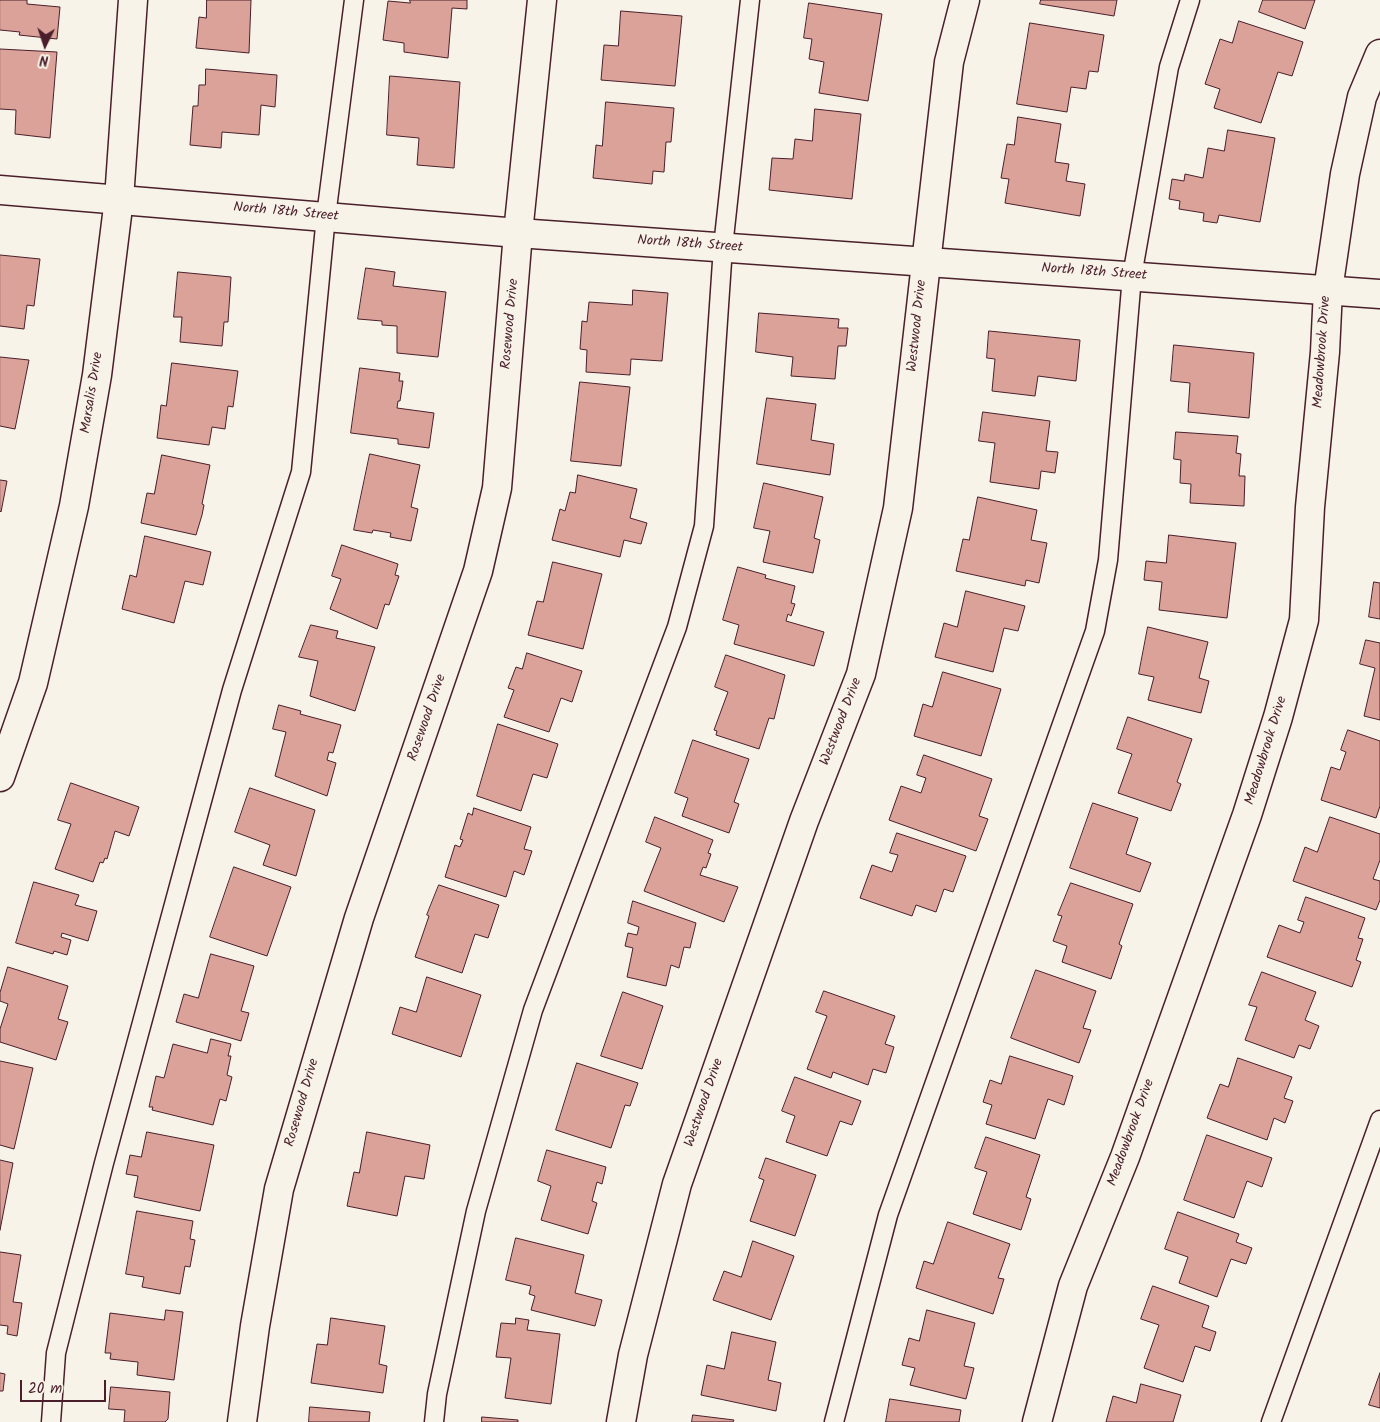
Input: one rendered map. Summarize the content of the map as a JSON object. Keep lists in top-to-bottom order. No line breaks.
{"streets":{"street":["North 18th Street","Rosewood Drive","Westwood Drive","Meadowbrook Drive","Marsalis Drive"]},"crossings":[["North 18th Street","Rosewood Drive"],["North 18th Street","Westwood Drive"],["North 18th Street","Meadowbrook Drive"],["North 18th Street","Marsalis Drive"]],"scale_bar":"20 m","north":"bottom"}
